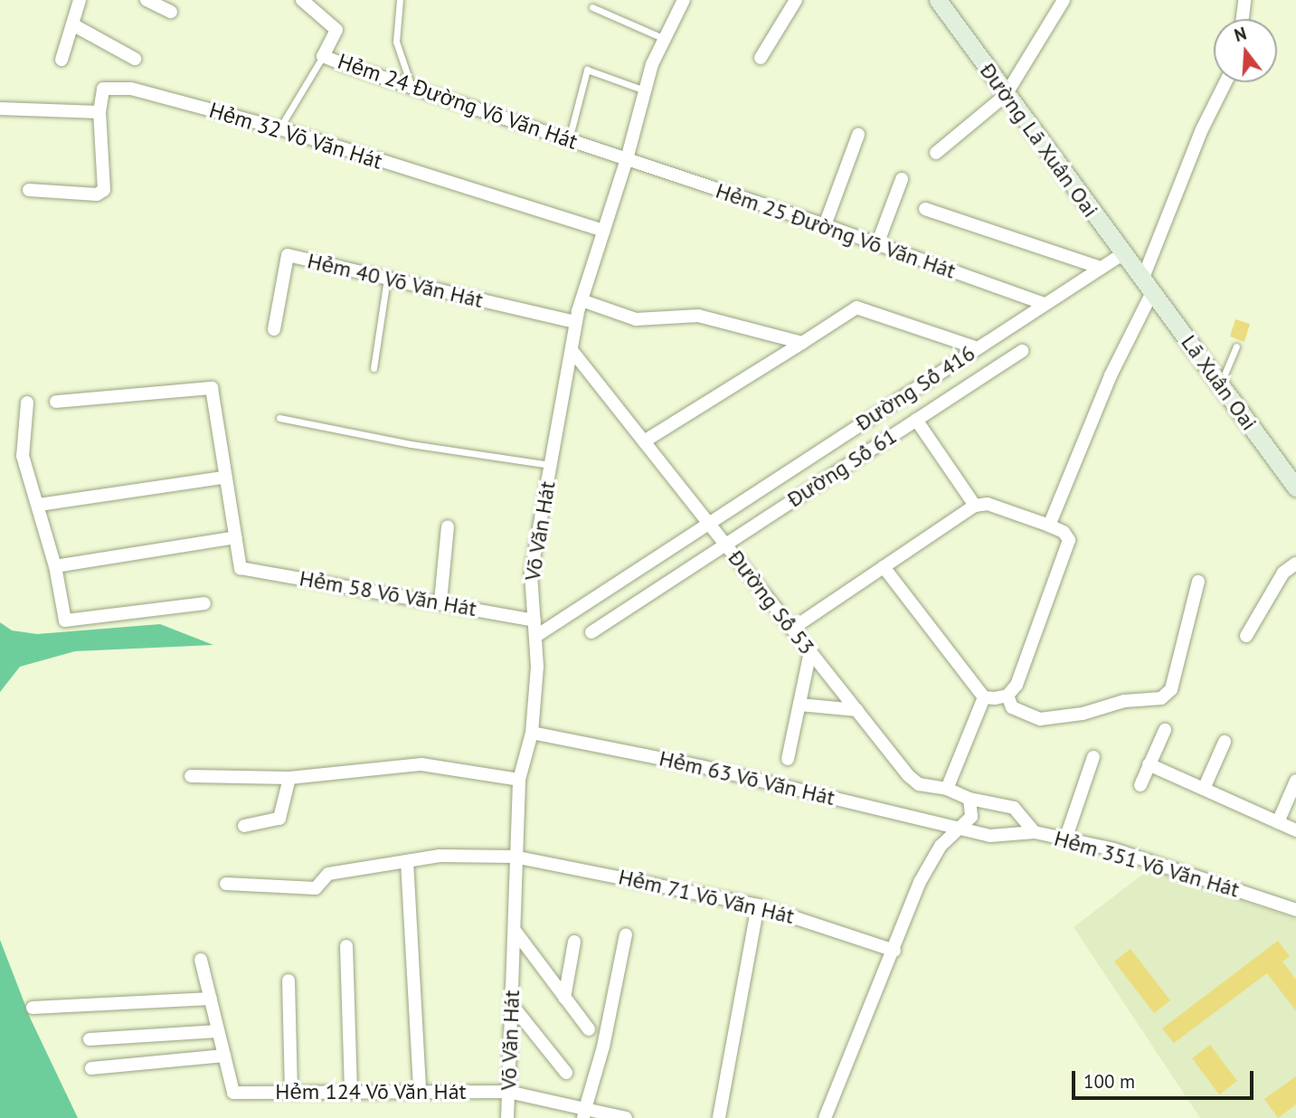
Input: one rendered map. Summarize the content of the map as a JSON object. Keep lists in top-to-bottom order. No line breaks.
{"streets":{"main road":["Đường Lã Xuân Oai","Lã Xuân Oai"],"street":["Hẻm 24 Đường Võ Văn Hát","Hẻm 32 Võ Văn Hát","Hẻm 25 Đường Võ Văn Hát","Hẻm 40 Võ Văn Hát","Đường Số 416","Đường Số 61","Võ Văn Hát","Hẻm 58 Võ Văn Hát","Đường Số 53","Hẻm 63 Võ Văn Hát","Hẻm 351 Võ Văn Hát","Hẻm 71 Võ Văn Hát","Hẻm 124 Võ Văn Hát"]},"crossings":[["Hẻm 24 Đường Võ Văn Hát","Hẻm 25 Đường Võ Văn Hát"],["Hẻm 24 Đường Võ Văn Hát","Võ Văn Hát"],["Hẻm 32 Võ Văn Hát","Võ Văn Hát"],["Đường Lã Xuân Oai","Lã Xuân Oai"],["Đường Lã Xuân Oai","Đường Số 416"],["Hẻm 25 Đường Võ Văn Hát","Đường Số 416"],["Hẻm 25 Đường Võ Văn Hát","Võ Văn Hát"],["Hẻm 40 Võ Văn Hát","Võ Văn Hát"],["Đường Số 416","Võ Văn Hát"],["Đường Số 416","Đường Số 53"],["Đường Số 61","Đường Số 53"],["Võ Văn Hát","Hẻm 58 Võ Văn Hát"],["Võ Văn Hát","Đường Số 53"],["Võ Văn Hát","Hẻm 63 Võ Văn Hát"],["Võ Văn Hát","Hẻm 71 Võ Văn Hát"],["Võ Văn Hát","Hẻm 124 Võ Văn Hát"],["Đường Số 53","Hẻm 351 Võ Văn Hát"],["Hẻm 63 Võ Văn Hát","Hẻm 351 Võ Văn Hát"]],"scale_bar":"100 m","north":"top"}
